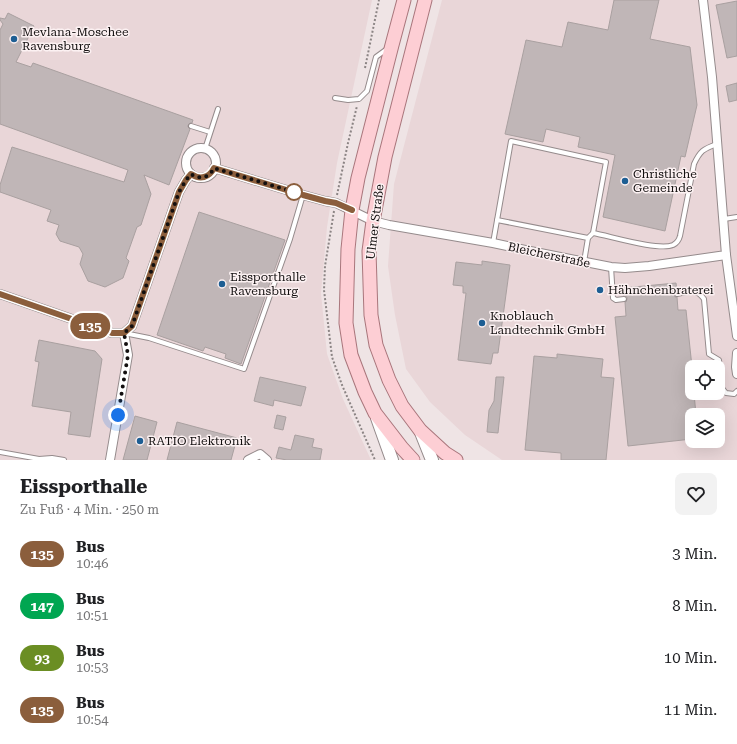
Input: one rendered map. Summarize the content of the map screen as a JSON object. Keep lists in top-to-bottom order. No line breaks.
{"streets":{"main road":["Ulmer Straße"],"street":["Bleicherstraße"]},"crossings":[["Ulmer Straße","Bleicherstraße"]],"places":["Mevlana-Moschee Ravensburg","Christliche Gemeinde","Eissporthalle Ravensburg","Hähnchenbraterei","Knoblauch Landtechnik GmbH","RATIO Elektronik"],"lines":["bus line 135"],"page":{"on_map":"135","heading":["Eissporthalle","Zu Fuß · 4 Min. · 250 m"],"list":[{"mark":"135","name":"Bus","note":"10:46","value":"3 Min."},{"mark":"147","name":"Bus","note":"10:51","value":"8 Min."},{"mark":"93","name":"Bus","note":"10:53","value":"10 Min."},{"mark":"135","name":"Bus","note":"10:54","value":"11 Min."}]}}
